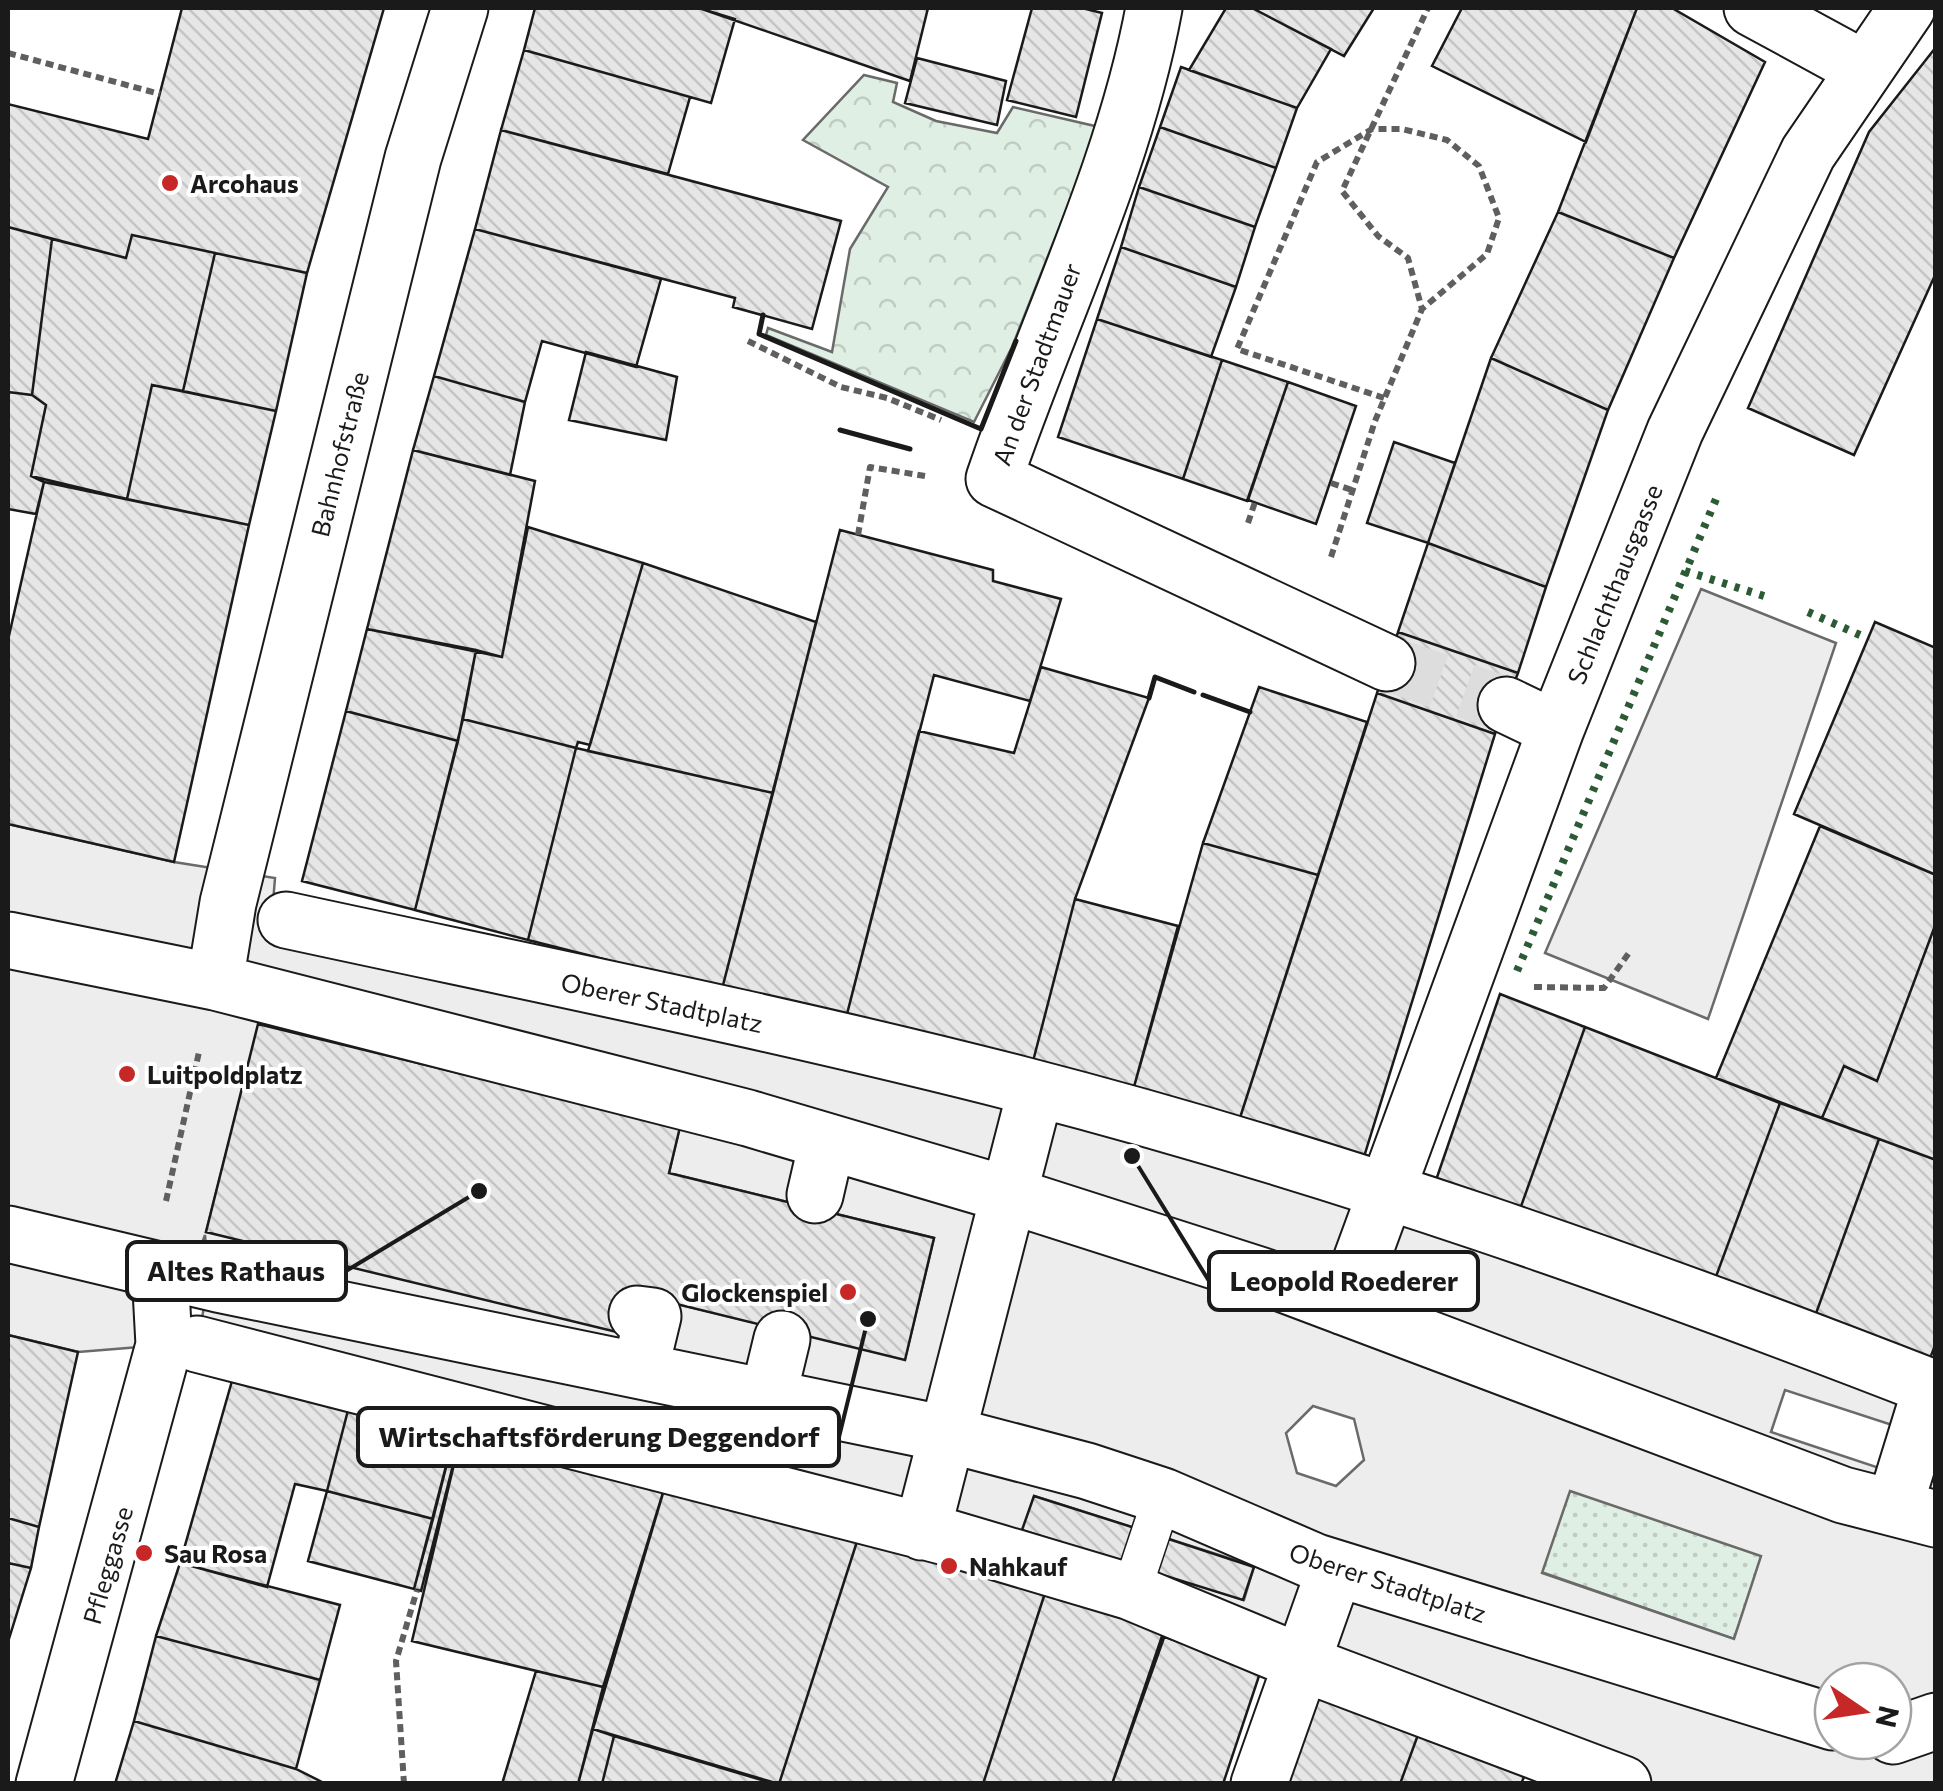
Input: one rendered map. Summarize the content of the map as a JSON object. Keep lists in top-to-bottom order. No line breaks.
{"streets":{"street":["An der Stadtmauer","Bahnhofstraße","Schlachthausgasse","Oberer Stadtplatz","Pfleggasse"]},"crossings":[["Schlachthausgasse","Oberer Stadtplatz"]],"places":["Arcohaus","Luitpoldplatz","Leopold Roederer","Altes Rathaus","Glockenspiel","Wirtschaftsförderung Deggendorf","Sau Rosa","Nahkauf"],"north":"right"}
